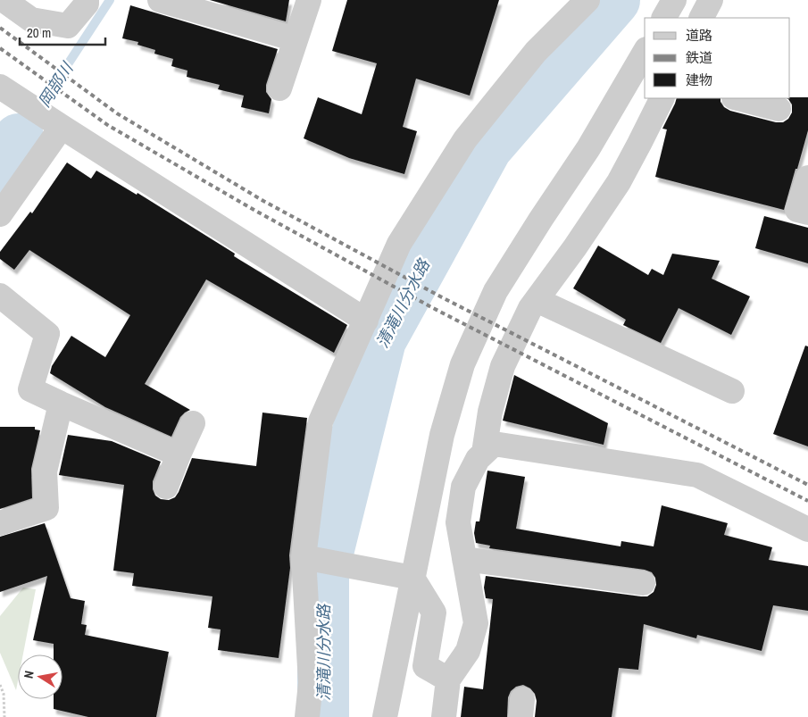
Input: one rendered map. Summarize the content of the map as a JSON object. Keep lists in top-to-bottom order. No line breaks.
{"water":["岡部川","清滝川分水路"],"legend":["道路","鉄道","建物"],"scale_bar":"20 m","north":"left"}
